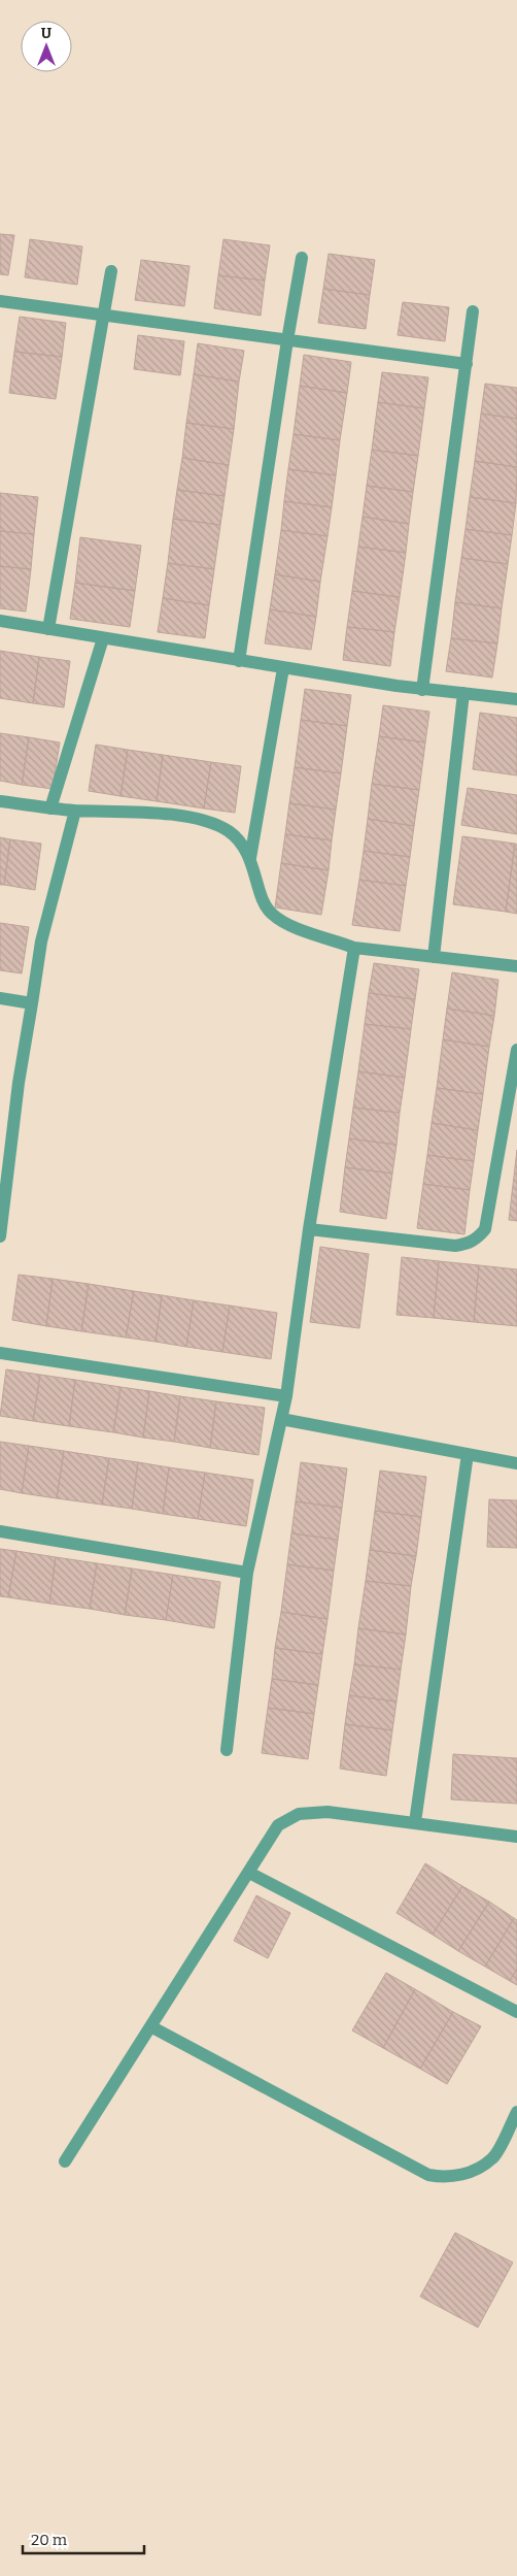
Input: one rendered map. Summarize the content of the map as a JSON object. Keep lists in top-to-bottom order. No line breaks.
{"scale_bar":"20 m","north":"top"}
